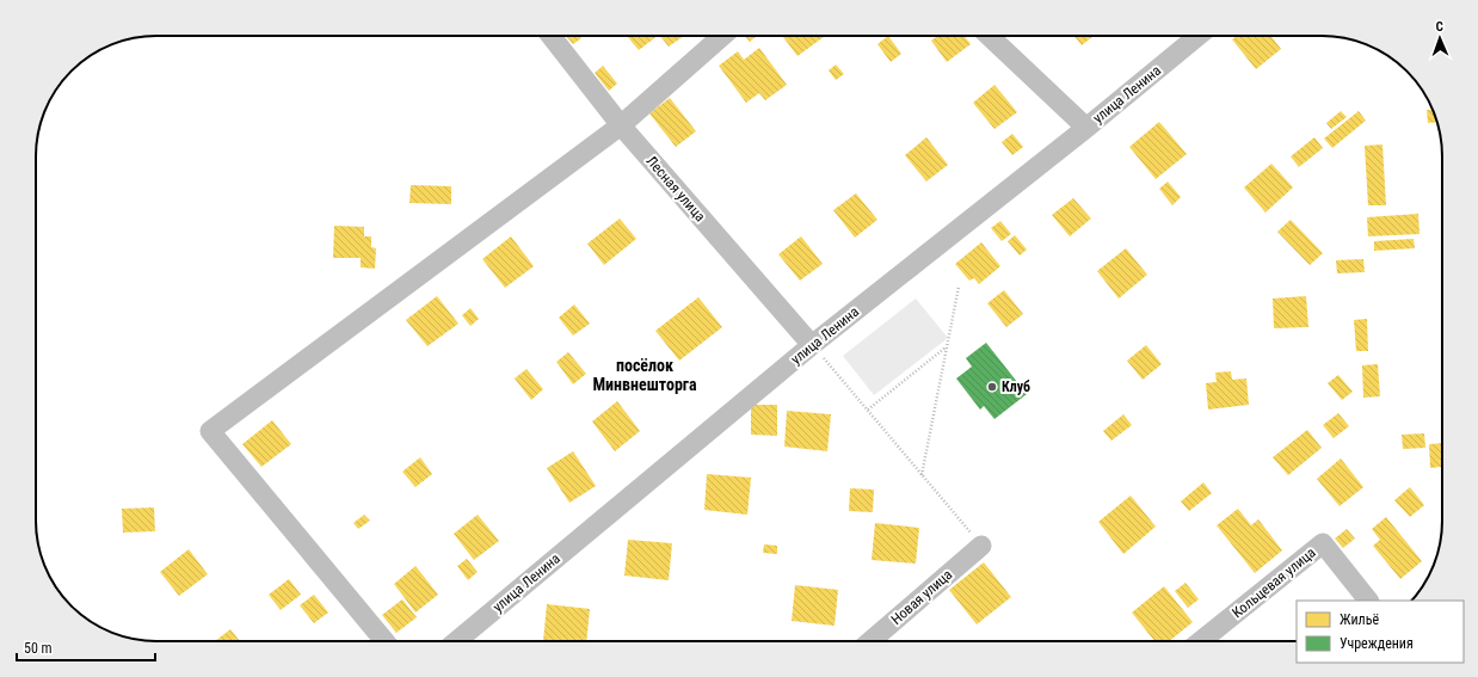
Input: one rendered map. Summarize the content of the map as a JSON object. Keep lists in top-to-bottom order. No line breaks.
{"streets":{"street":["улица Ленина","Лесная улица","Кольцевая улица","Новая улица"]},"crossings":[["улица Ленина","Лесная улица"]],"districts":["посёлок Минвнешторга"],"places":["Клуб"],"legend":["Жильё","Учреждения"],"scale_bar":"50 m","north":"top"}
